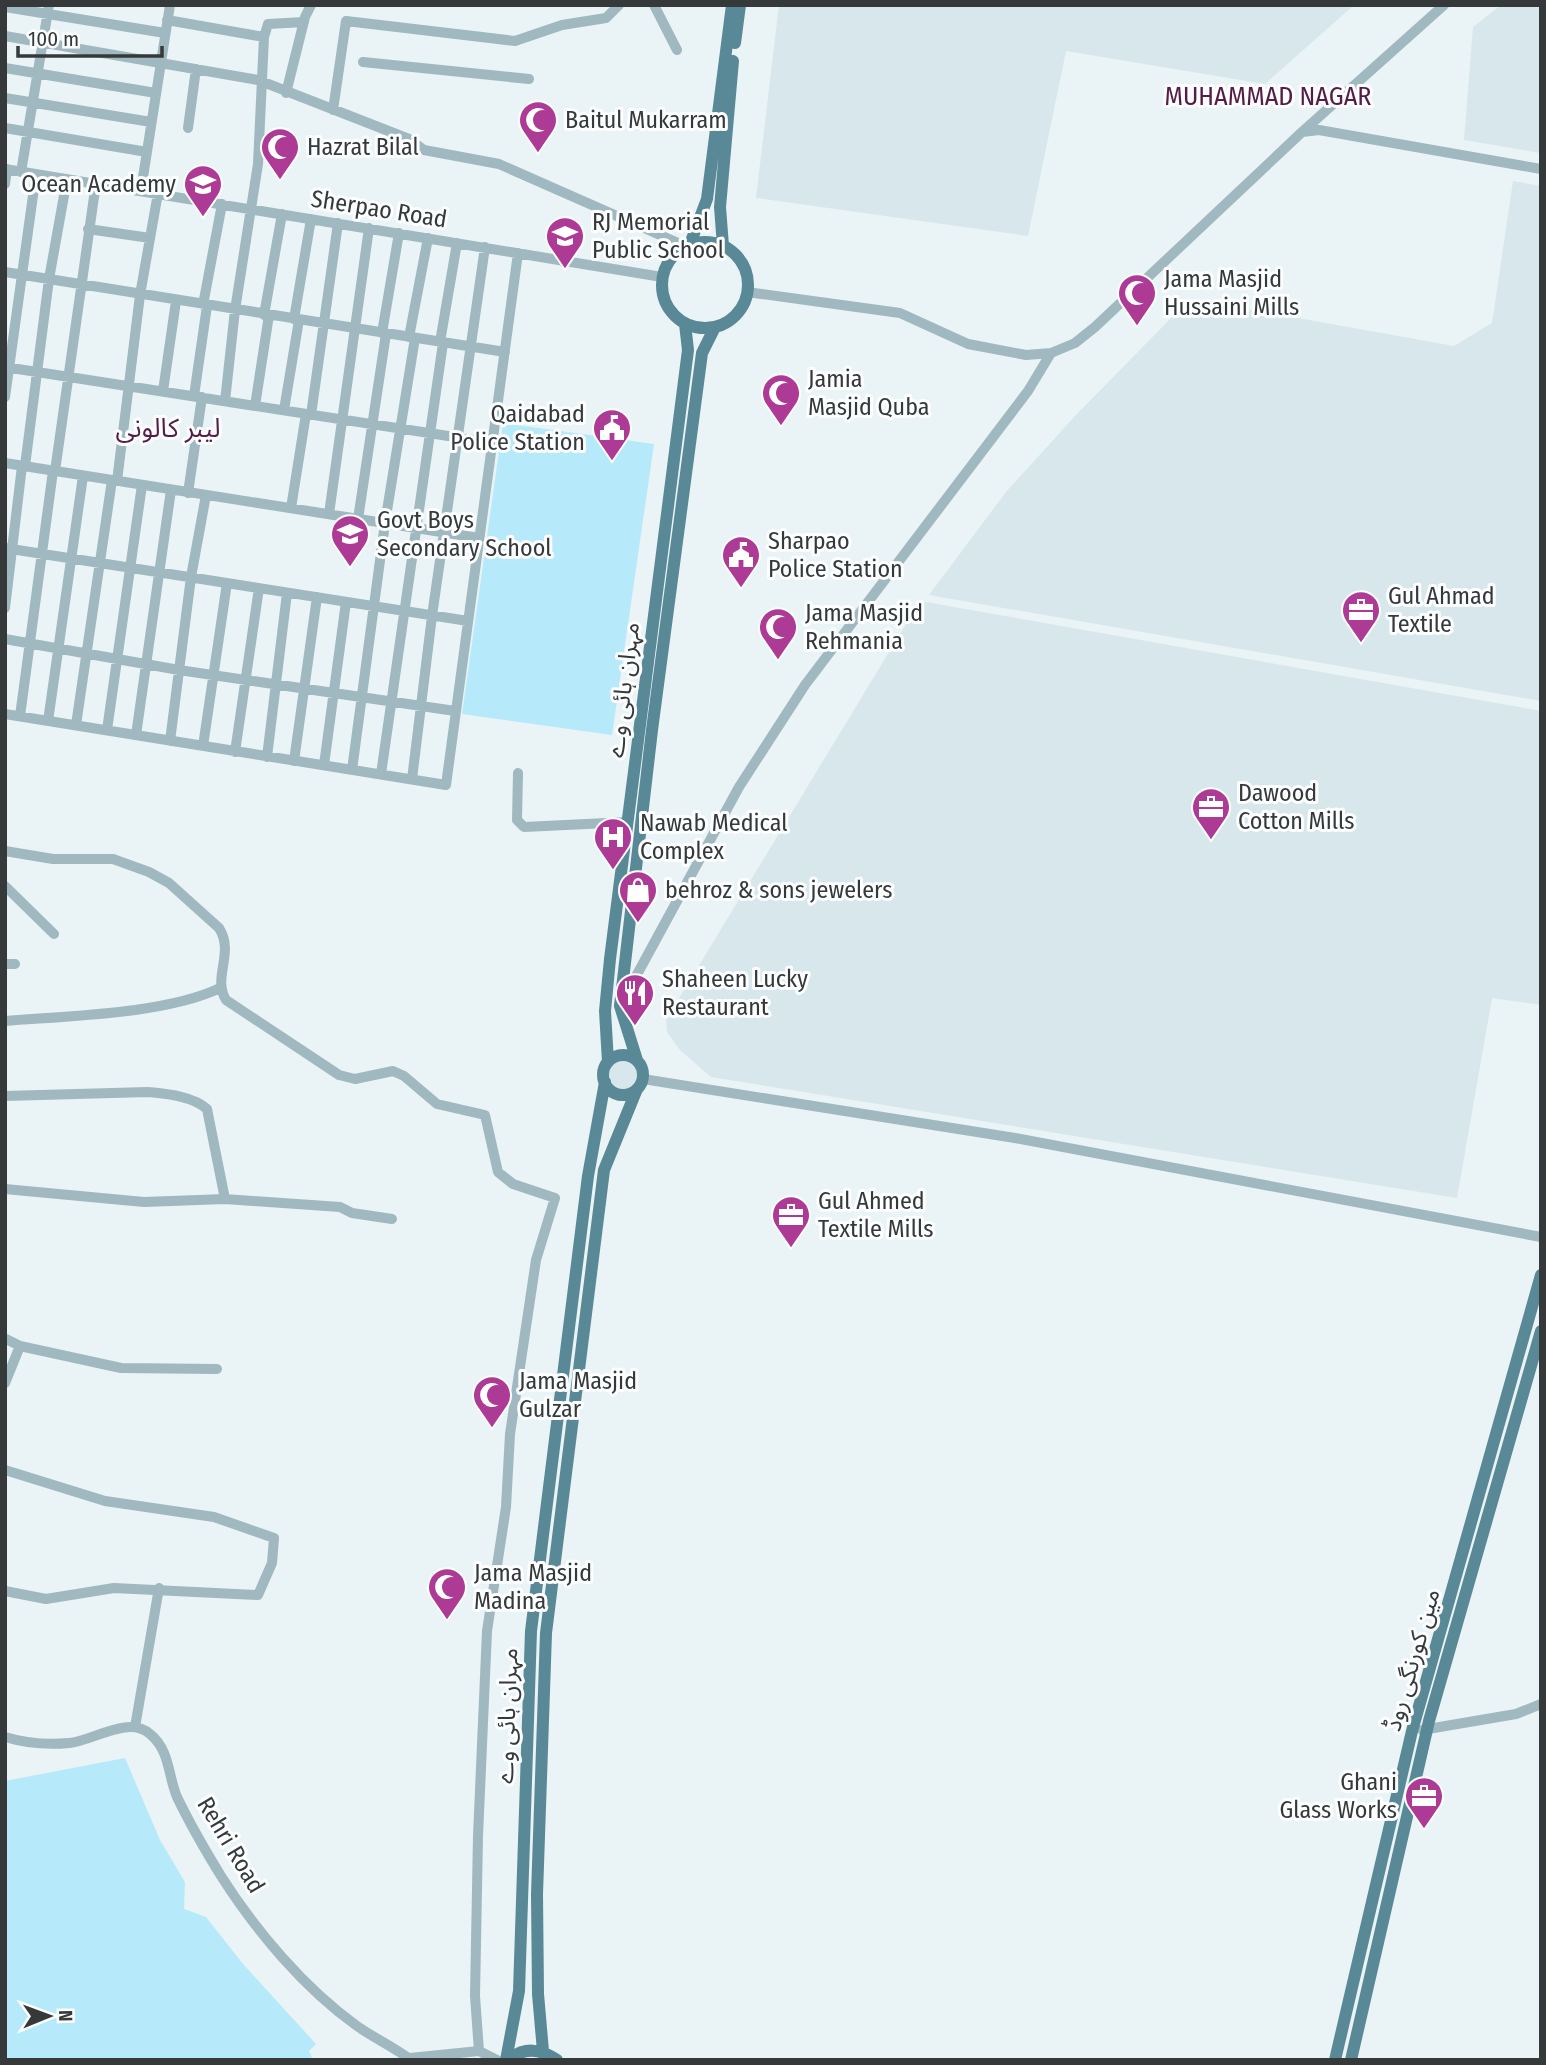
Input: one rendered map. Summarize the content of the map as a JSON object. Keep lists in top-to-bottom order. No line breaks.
{"streets":{"main road":["مہران ہائی وے","مین کورنگی روڈ"],"street":["Sherpao Road","Rehri Road"]},"crossings":[["Sherpao Road","مہران ہائی وے"]],"districts":["MUHAMMAD NAGAR","لیبر کالونی"],"places":{"mosque":["Baitul Mukarram","Hazrat Bilal","Jama Masjid Hussaini Mills","Jamia Masjid Quba","Jama Masjid Rehmania","Jama Masjid Gulzar","Jama Masjid Madina"],"school or university":["Ocean Academy","RJ Memorial Public School","Govt Boys Secondary School"],"public building":["Qaidabad Police Station","Sharpao Police Station"],"office":["Gul Ahmad Textile","Dawood Cotton Mills","Gul Ahmed Textile Mills","Ghani Glass Works"],"hospital":["Nawab Medical Complex"],"shop":["behroz & sons jewelers"],"restaurant":["Shaheen Lucky Restaurant"]},"scale_bar":"100 m","north":"right"}
